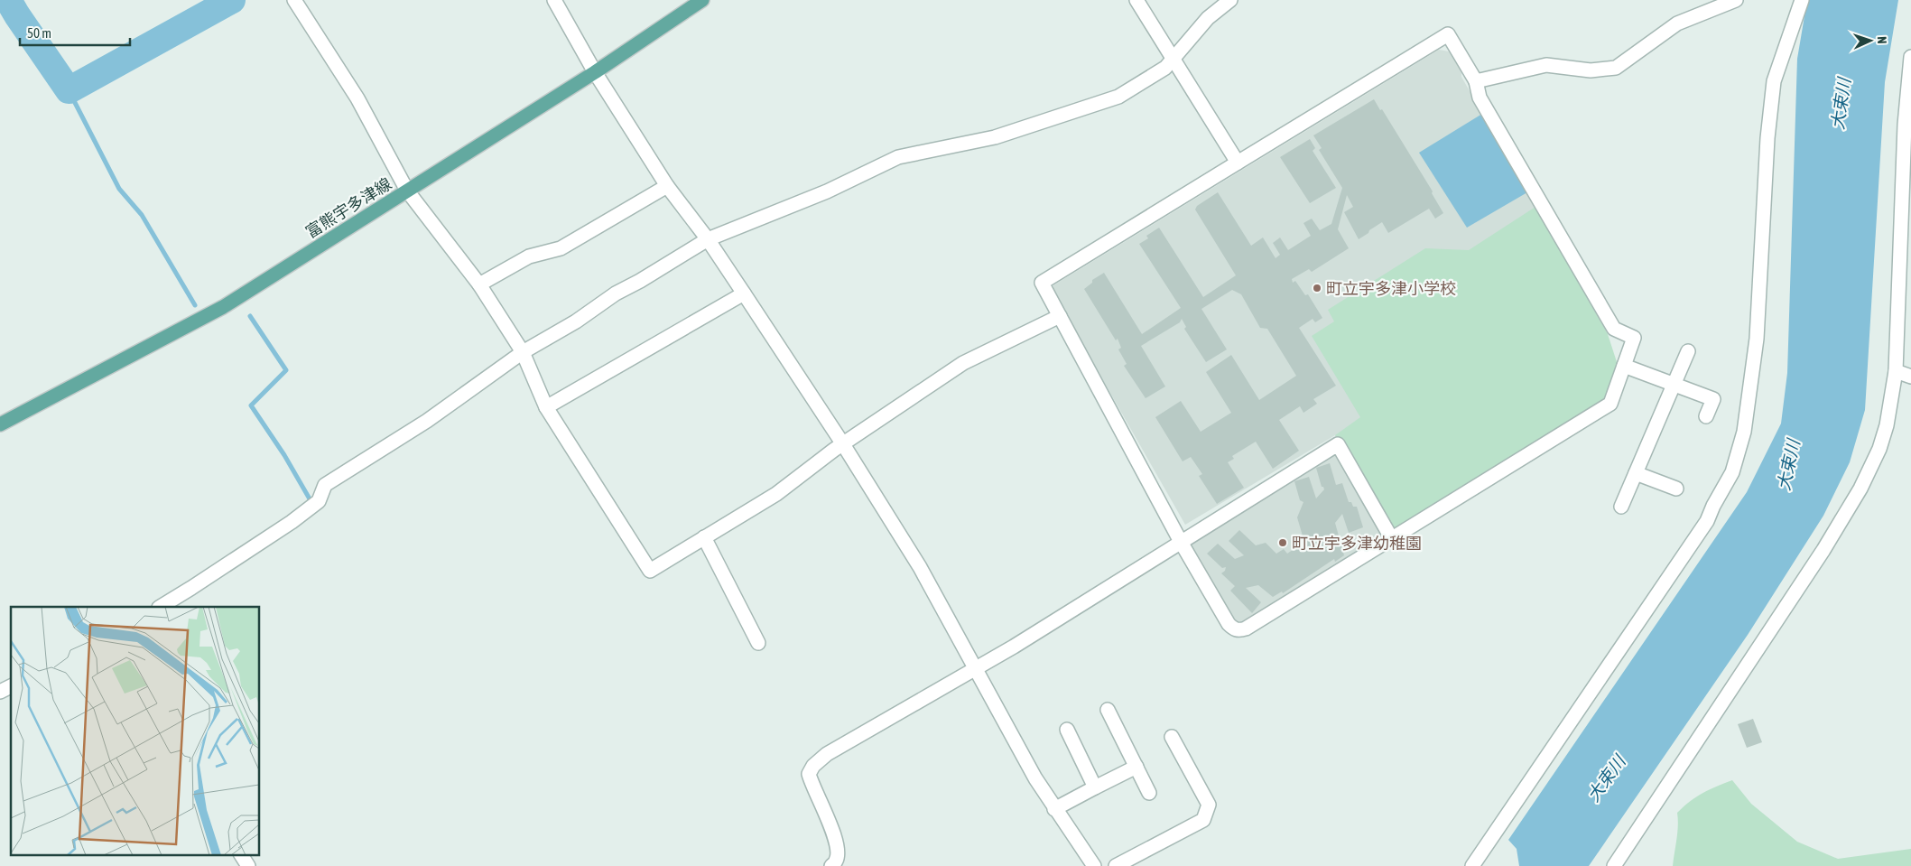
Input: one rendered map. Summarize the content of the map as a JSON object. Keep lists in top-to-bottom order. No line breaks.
{"streets":{"main road":["富熊宇多津線"]},"water":["大束川"],"places":["町立宇多津小学校","町立宇多津幼稚園"],"scale_bar":"50 m","north":"right"}
